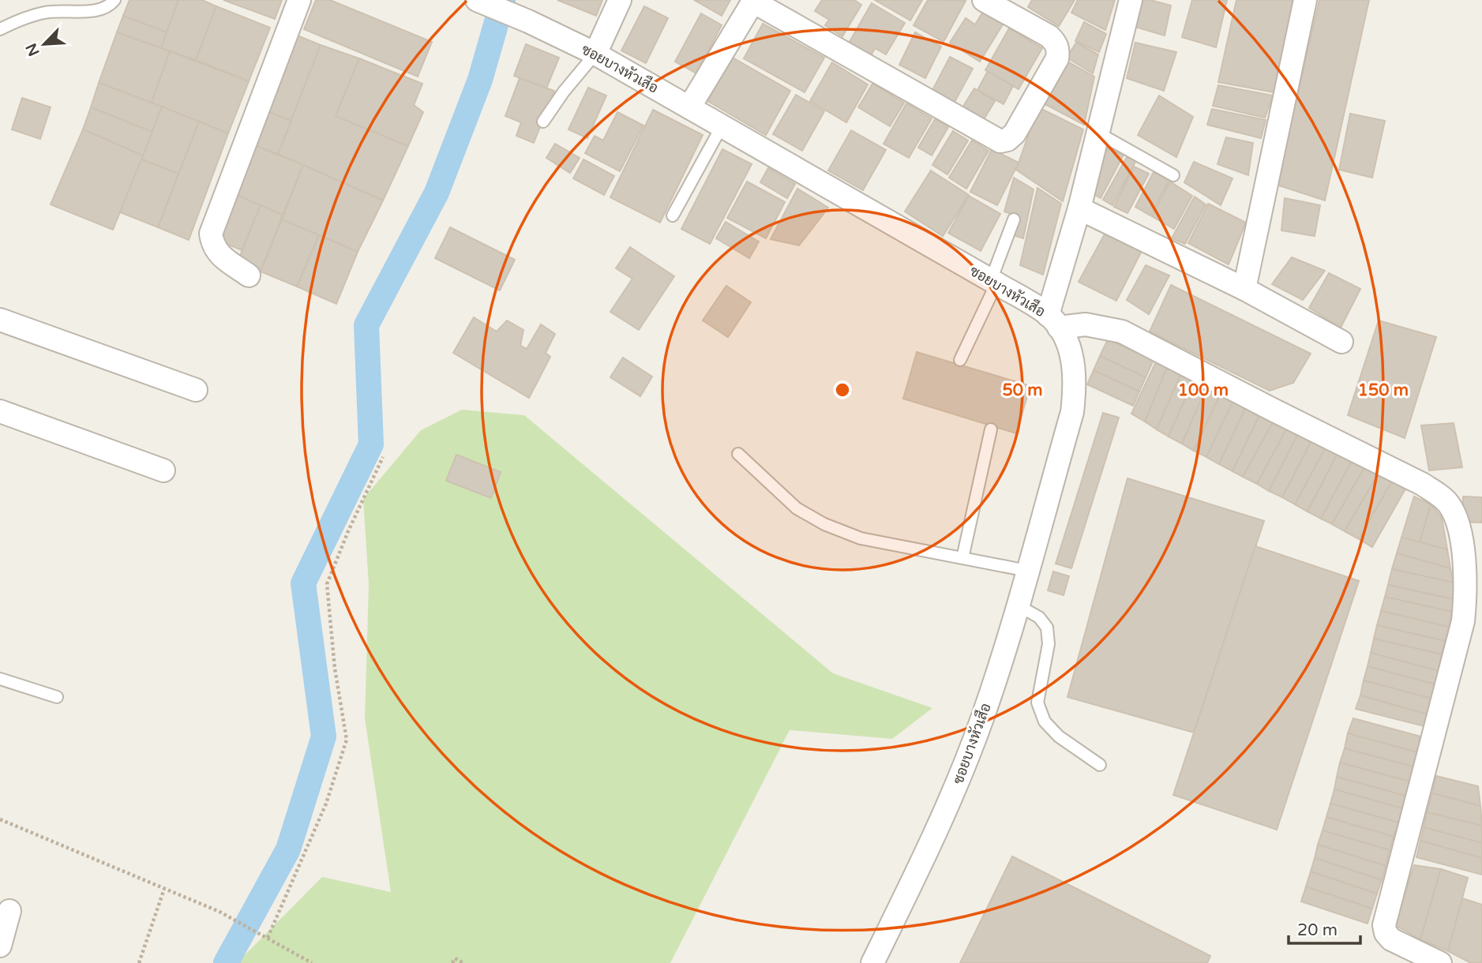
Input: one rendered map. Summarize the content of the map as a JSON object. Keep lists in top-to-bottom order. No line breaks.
{"streets":{"street":["ซอยบางหัวเสือ"]},"scale_bar":"20 m","north":"bottom left","rings":["50 m","100 m","150 m"]}
